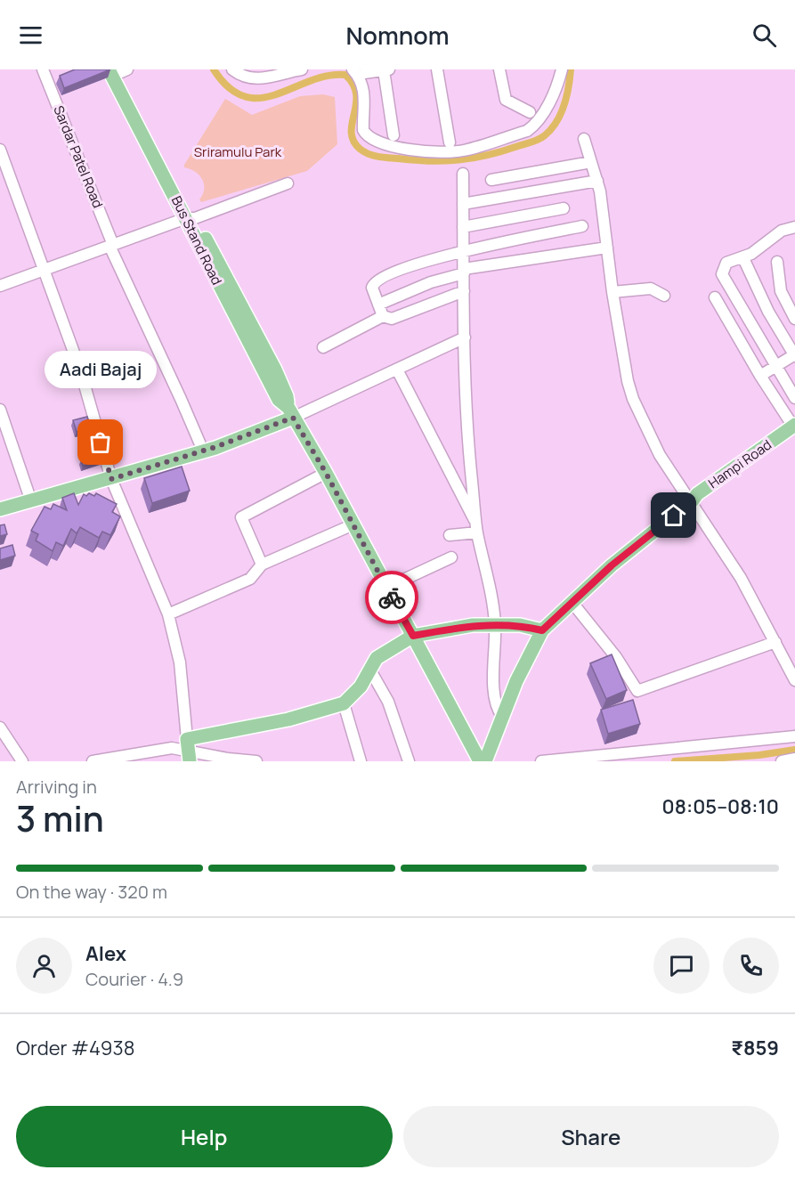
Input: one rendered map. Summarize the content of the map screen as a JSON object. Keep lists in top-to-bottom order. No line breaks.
{"streets":{"main road":["Bus Stand Road","Hampi Road"],"street":["Sardar Patel Road"]},"parks":["Sriramulu Park"],"places":["Aadi Bajaj"],"page":{"header":"Nomnom","bubble":"Aadi Bajaj","heading":["3 min","Arriving in","08:05–08:10"],"panel":["Alex","Courier · 4.9","Order #4938","₹859"],"bar":"On the way · 320 m","buttons":["Help","Share"]}}
